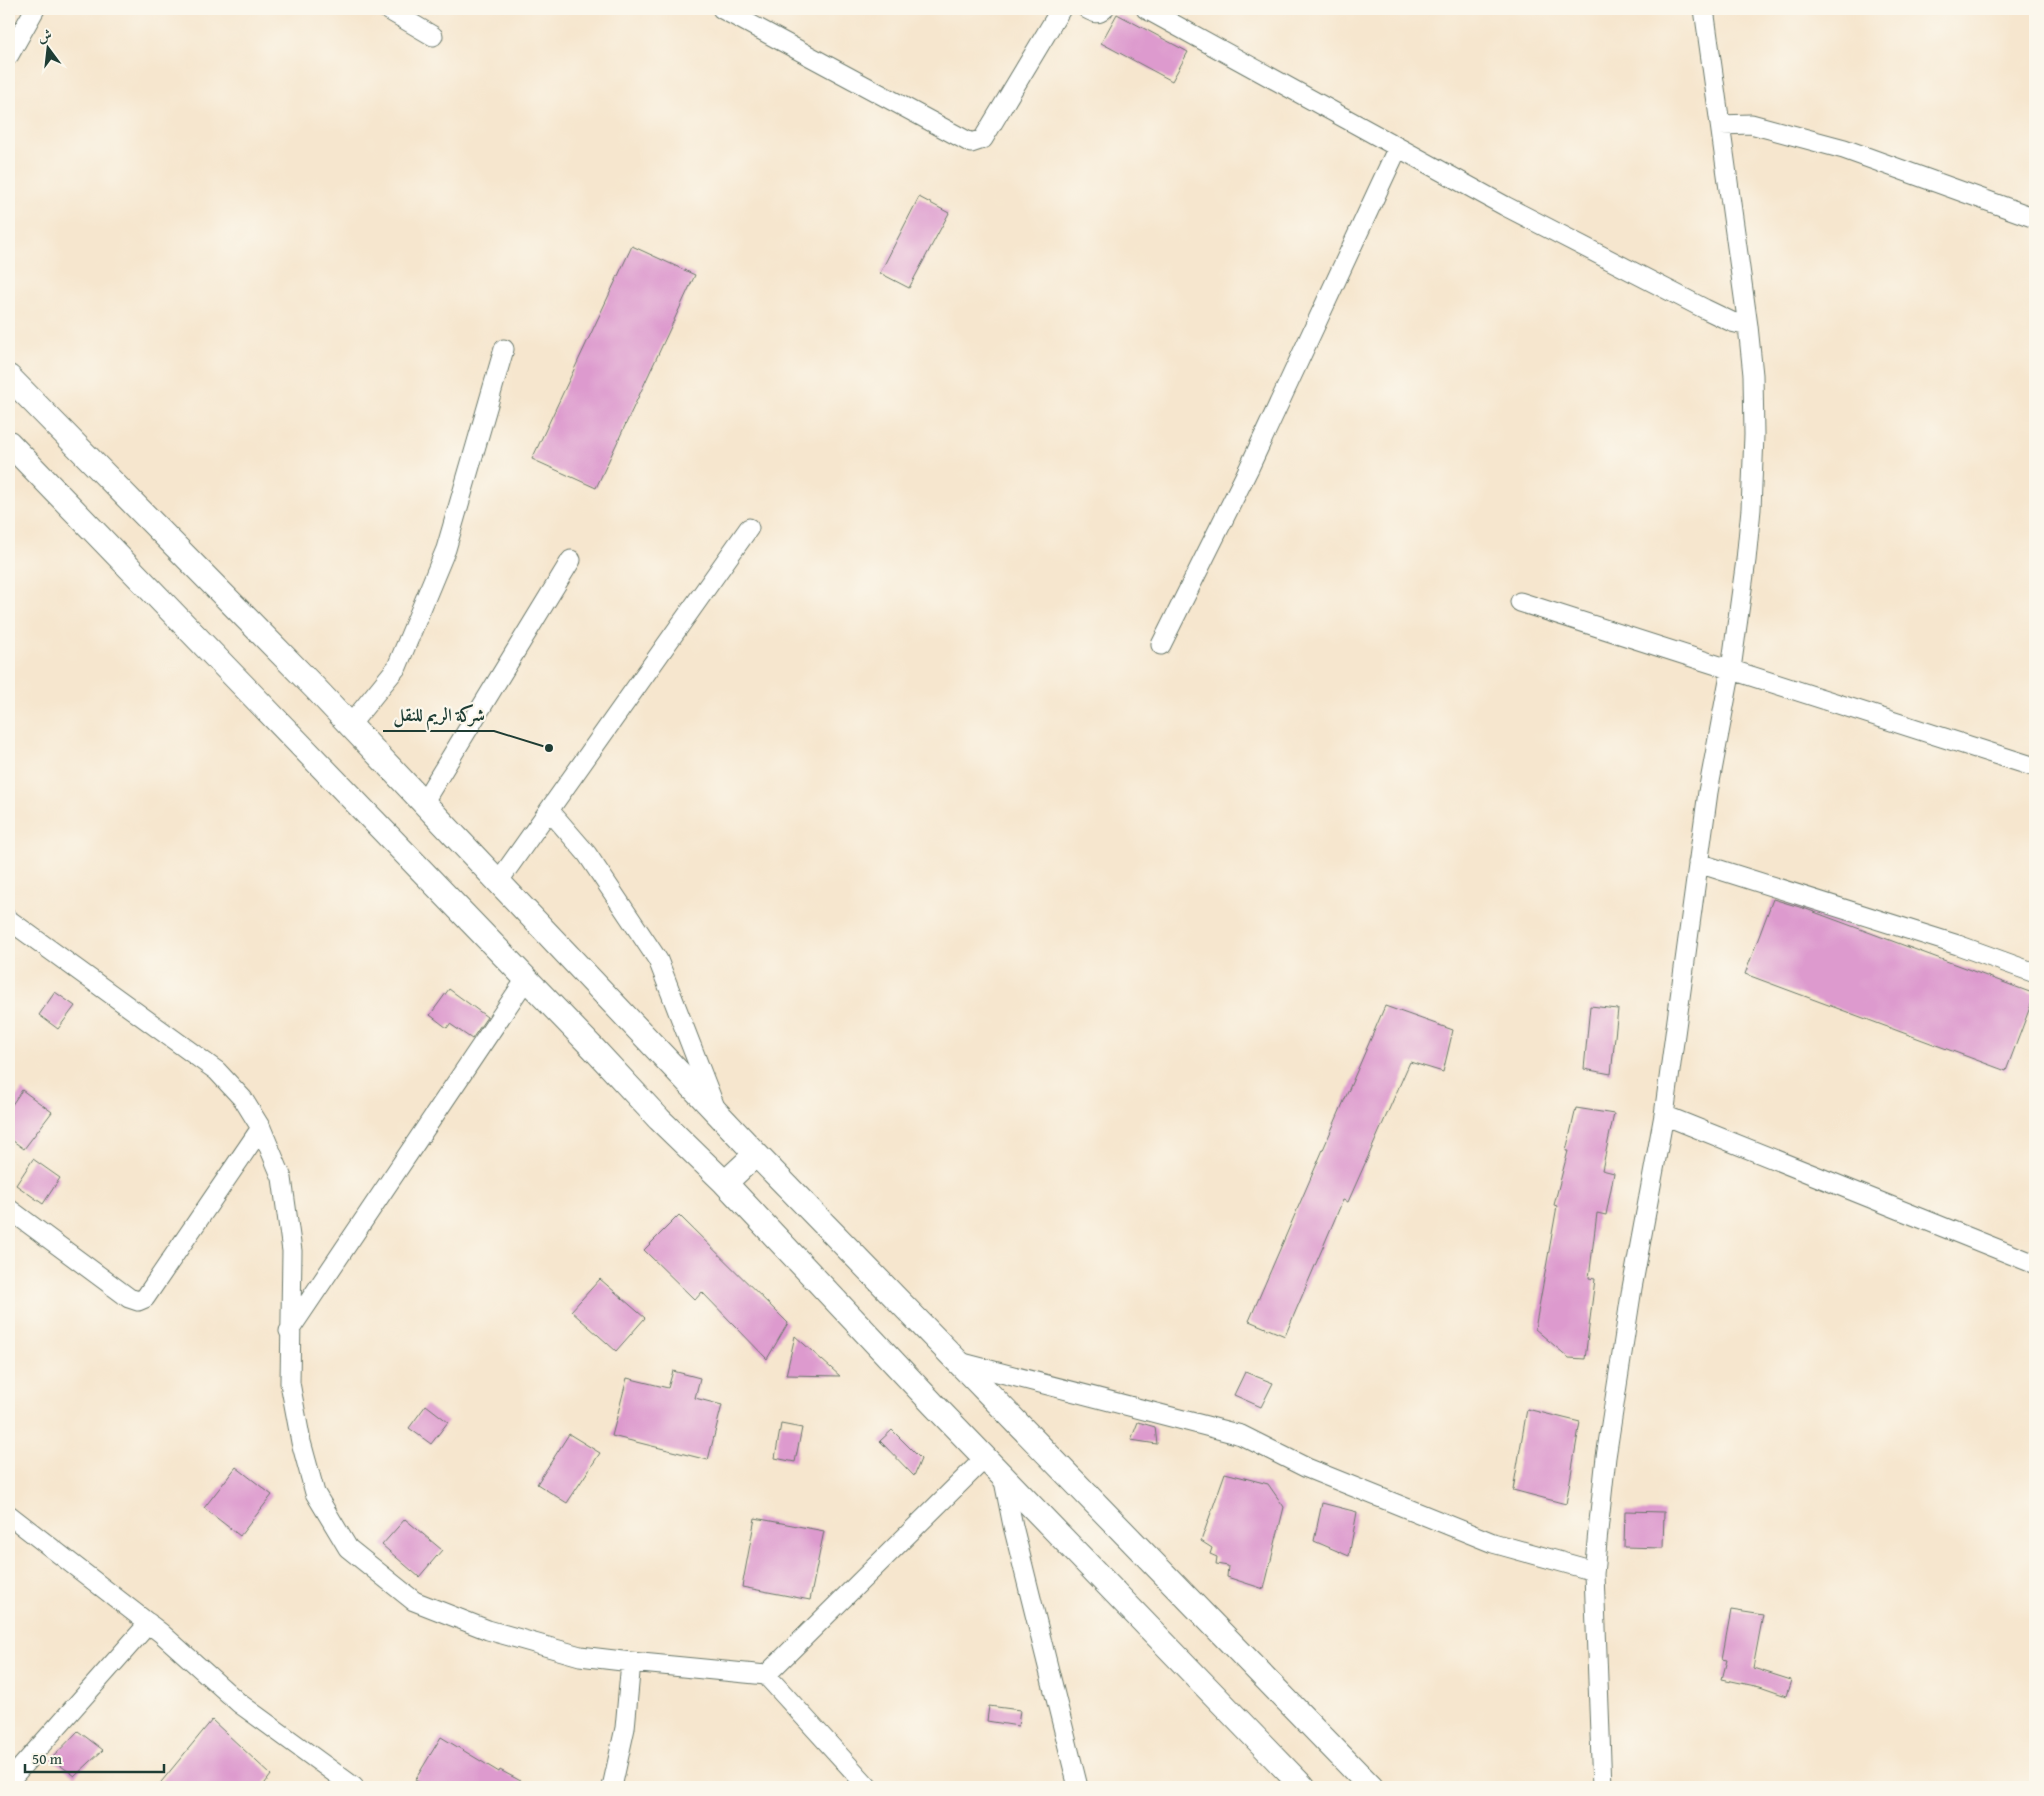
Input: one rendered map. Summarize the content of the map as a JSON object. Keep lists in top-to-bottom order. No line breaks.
{"places":["شركة الريم للنقل"],"scale_bar":"50 m","north":"top"}
